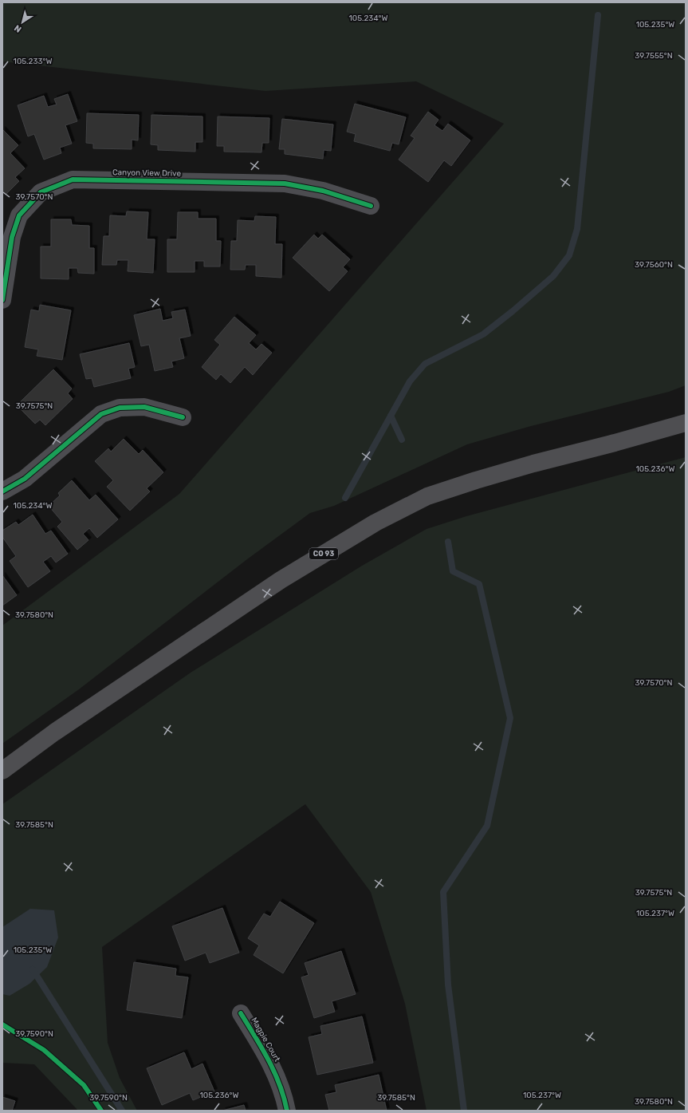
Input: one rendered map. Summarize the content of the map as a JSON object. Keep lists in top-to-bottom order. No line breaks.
{"streets":{"highway":["CO 93"],"street":["Canyon View Drive","Magpie Court"]},"north":"bottom left","coordinates":["105.234°W","105.235°W","39.7555°N","105.233°W","39.7570°N","39.7560°N","39.7575°N","105.236°W","39.7580°N","39.7585°N","105.237°W","39.7590°N"]}
